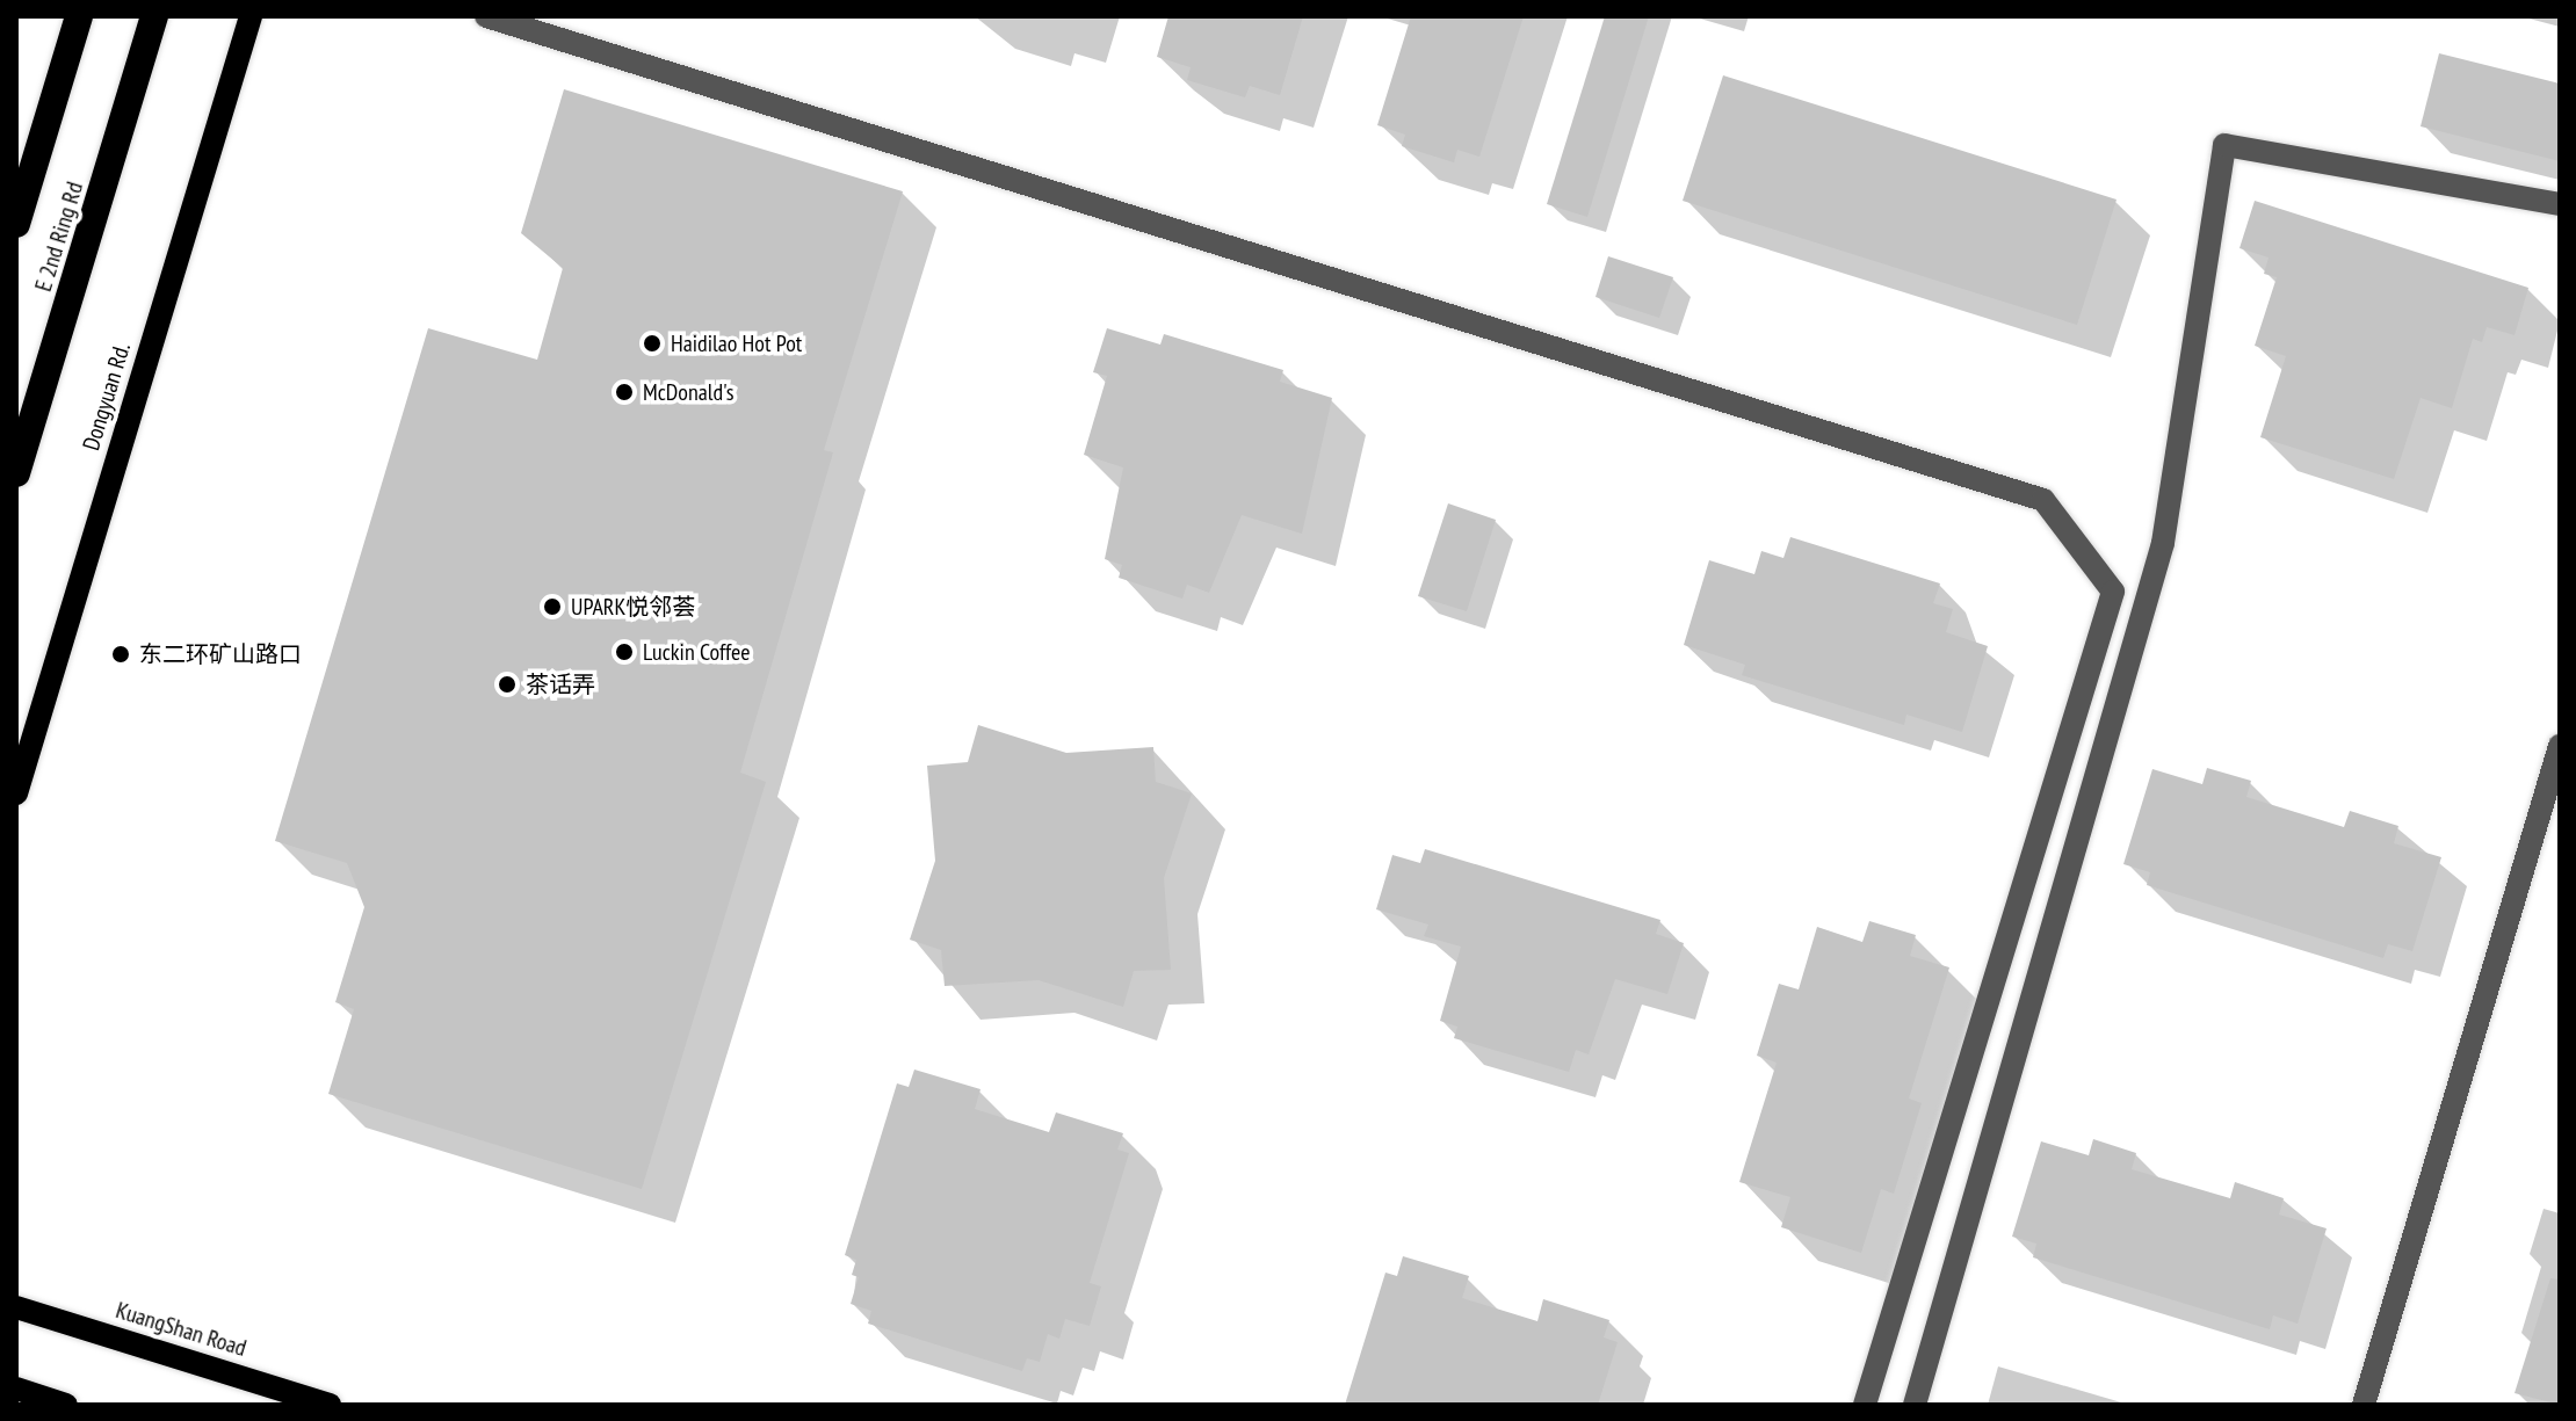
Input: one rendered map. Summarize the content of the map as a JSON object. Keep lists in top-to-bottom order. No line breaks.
{"streets":{"highway":["E 2nd Ring Rd"],"main road":["Dongyuan Rd.","KuangShan Road"]},"places":["Haidilao Hot Pot","McDonald's","UPARK悦邻荟","Luckin Coffee","东二环矿山路口","茶话弄"]}
